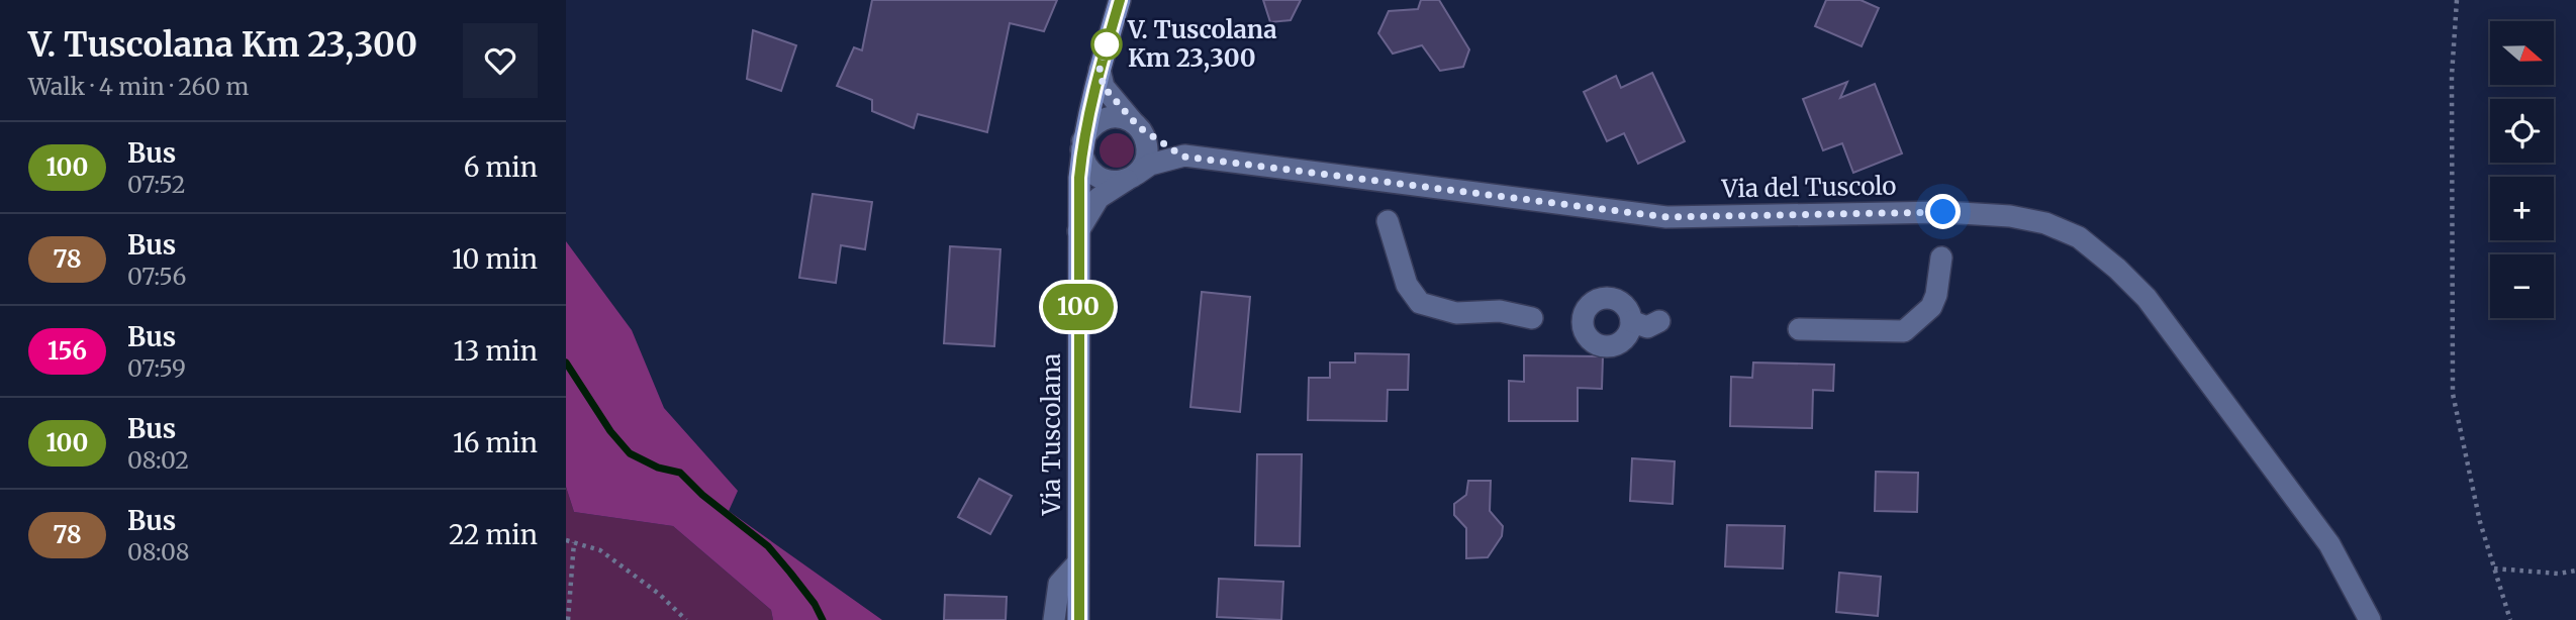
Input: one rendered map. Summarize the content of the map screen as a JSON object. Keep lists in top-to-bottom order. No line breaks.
{"streets":{"main road":["Via Tuscolana"],"street":["Via del Tuscolo"]},"places":["V. Tuscolana Km 23,300"],"lines":["bus line 100"],"north":"right","page":{"heading":["V. Tuscolana Km 23,300","Walk · 4 min · 260 m"],"on_map":"100","map_buttons":["+","−"],"list":[{"mark":"100","name":"Bus","note":"07:52","value":"6 min"},{"mark":"78","name":"Bus","note":"07:56","value":"10 min"},{"mark":"156","name":"Bus","note":"07:59","value":"13 min"},{"mark":"100","name":"Bus","note":"08:02","value":"16 min"},{"mark":"78","name":"Bus","note":"08:08","value":"22 min"}]}}
